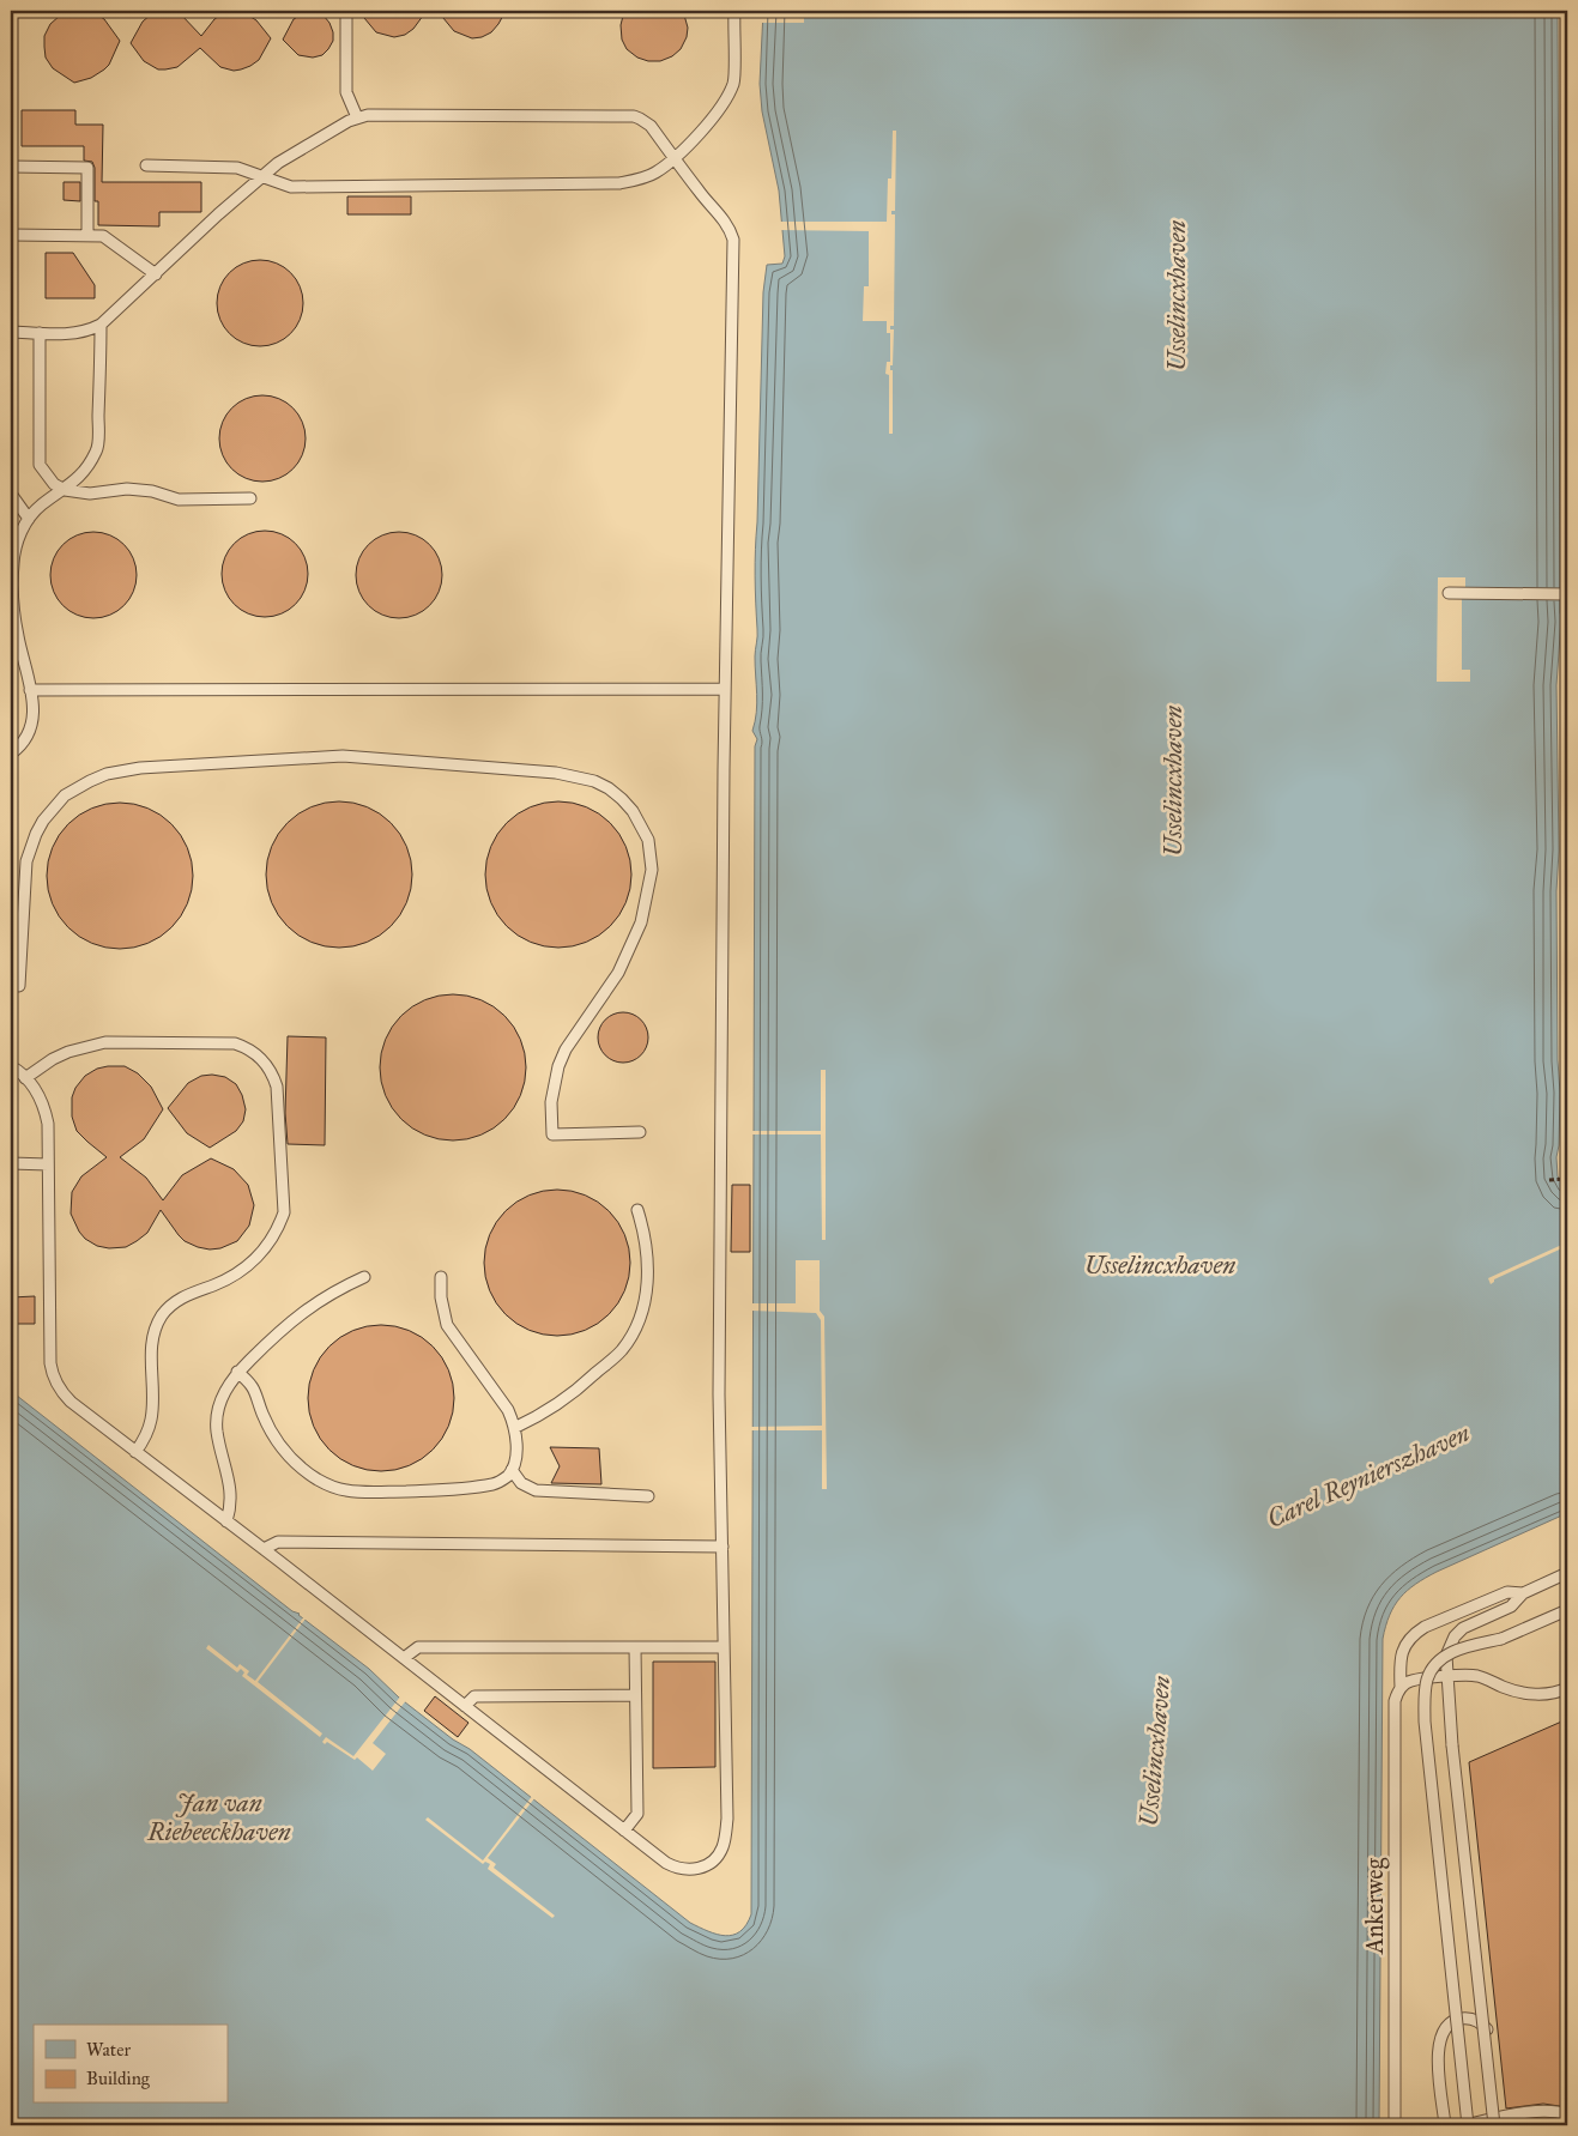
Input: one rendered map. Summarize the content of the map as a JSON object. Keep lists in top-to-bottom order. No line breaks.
{"streets":{"lane":["Ankerweg"]},"water":["Usselincxhaven","Carel Reynierszhaven","Jan van Riebeeckhaven"],"legend":["Water","Building"]}
